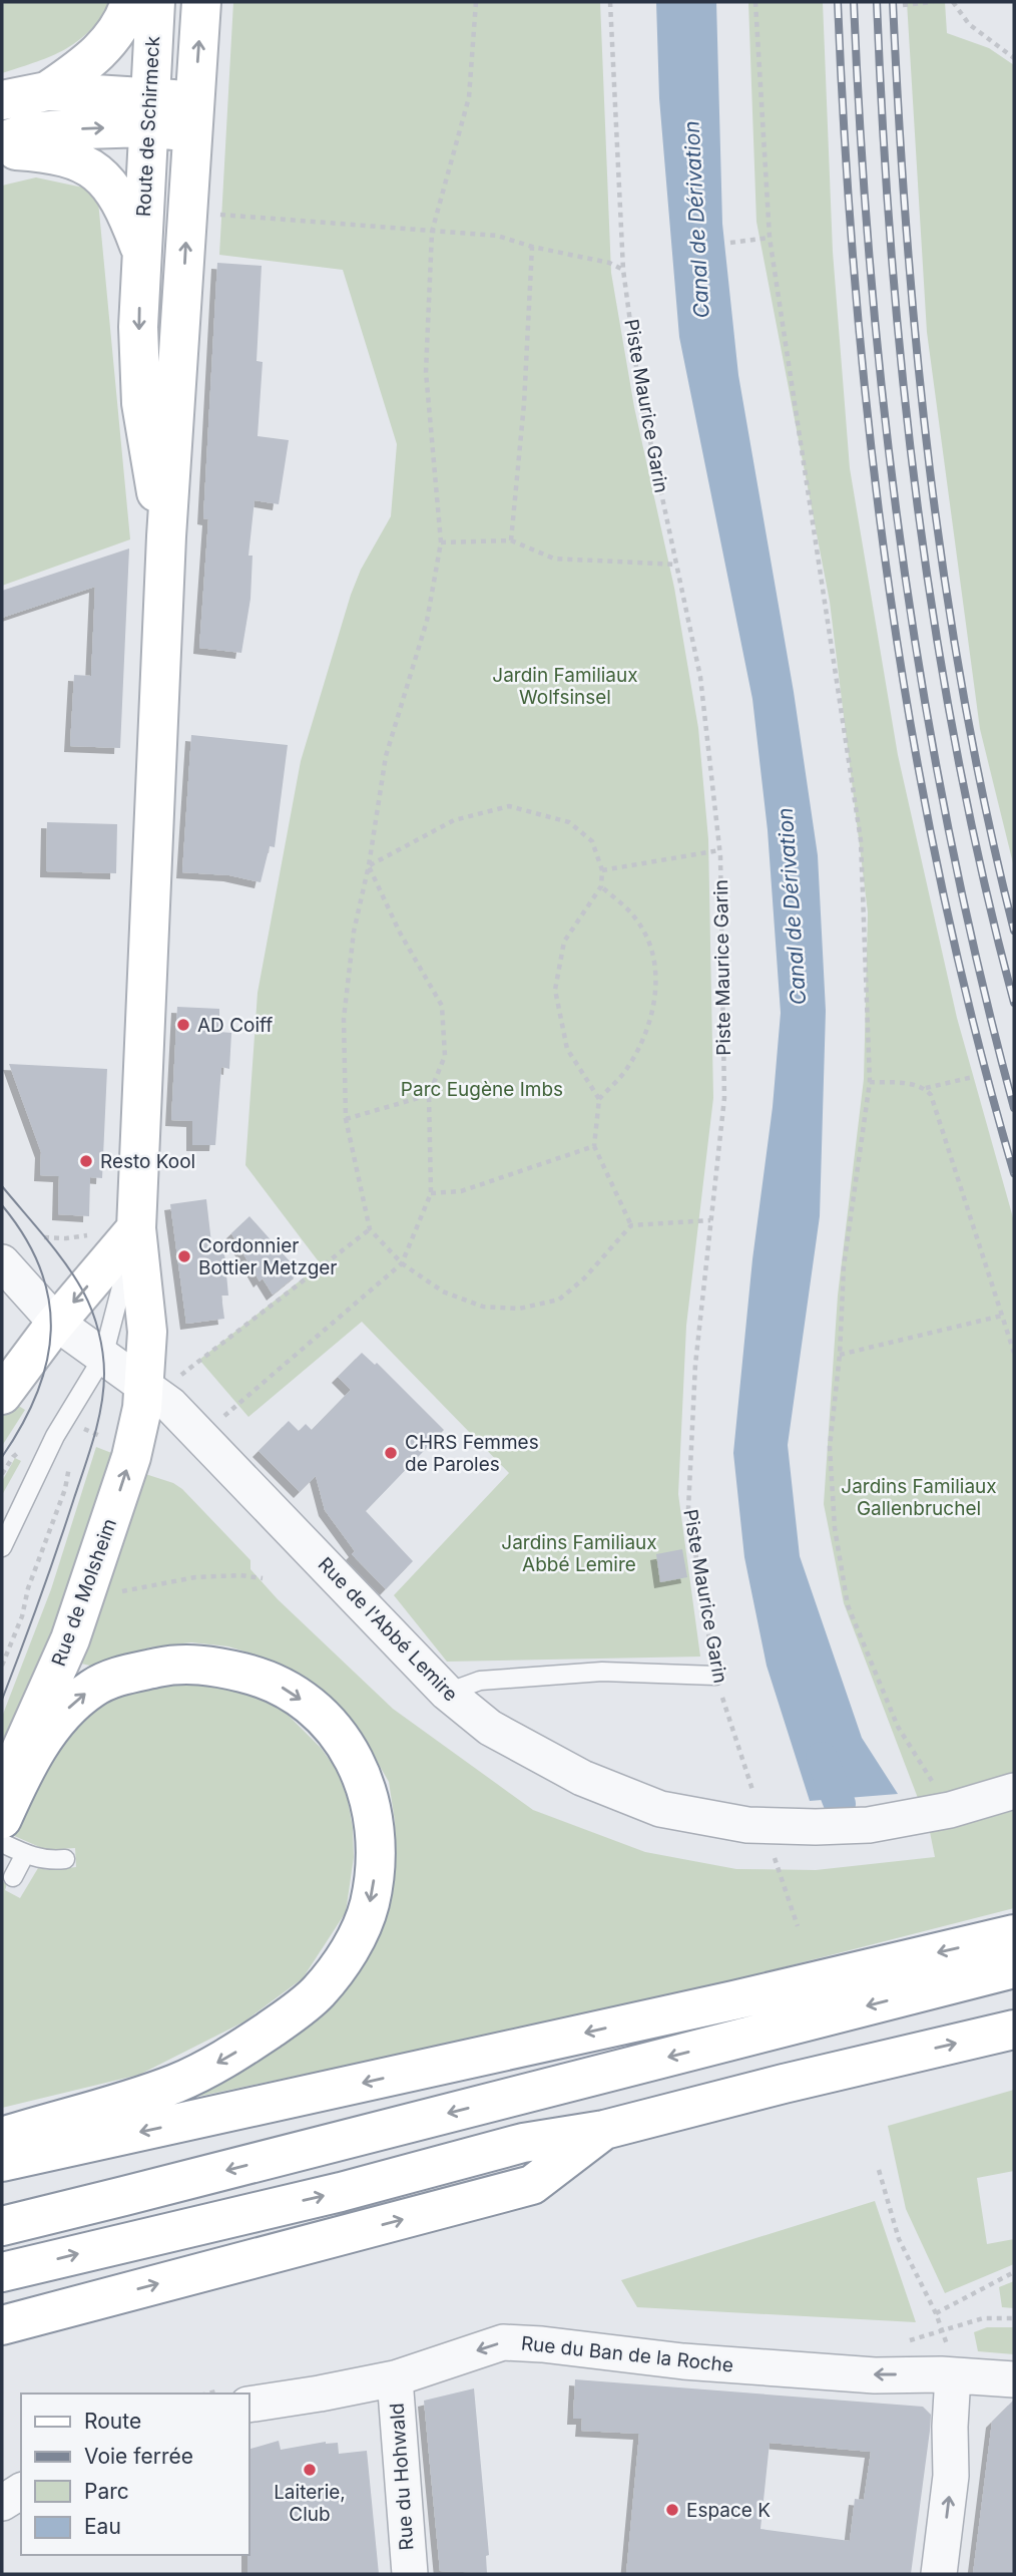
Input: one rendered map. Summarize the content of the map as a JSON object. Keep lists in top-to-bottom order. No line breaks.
{"streets":{"main road":["Route de Schirmeck","Rue de Molsheim"],"street":["Rue de l'Abbé Lemire","Rue du Ban de la Roche","Rue du Hohwald"],"path":["Piste Maurice Garin"]},"crossings":[["Piste Maurice Garin","Rue de l'Abbé Lemire"],["Rue de Molsheim","Rue de l'Abbé Lemire"],["Rue du Ban de la Roche","Rue du Hohwald"]],"one_way":["Rue du Ban de la Roche"],"water":["Canal de Dérivation"],"parks":["Jardin Familiaux Wolfsinsel","Parc Eugène Imbs","Jardins Familiaux Gallenbruchel","Jardins Familiaux Abbé Lemire"],"places":["AD Coiff","Resto Kool","Cordonnier Bottier Metzger","CHRS Femmes de Paroles","Laiterie, Club","Espace K"],"legend":["Route","Voie ferrée","Parc","Eau"]}
